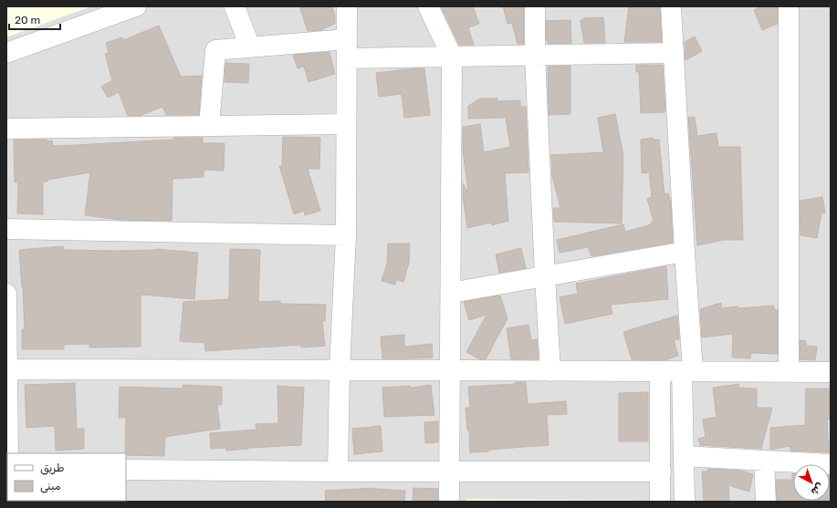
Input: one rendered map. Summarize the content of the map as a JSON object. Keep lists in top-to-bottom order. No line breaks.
{"legend":["طريق","مبنى"],"scale_bar":"20 m","north":"bottom right"}
